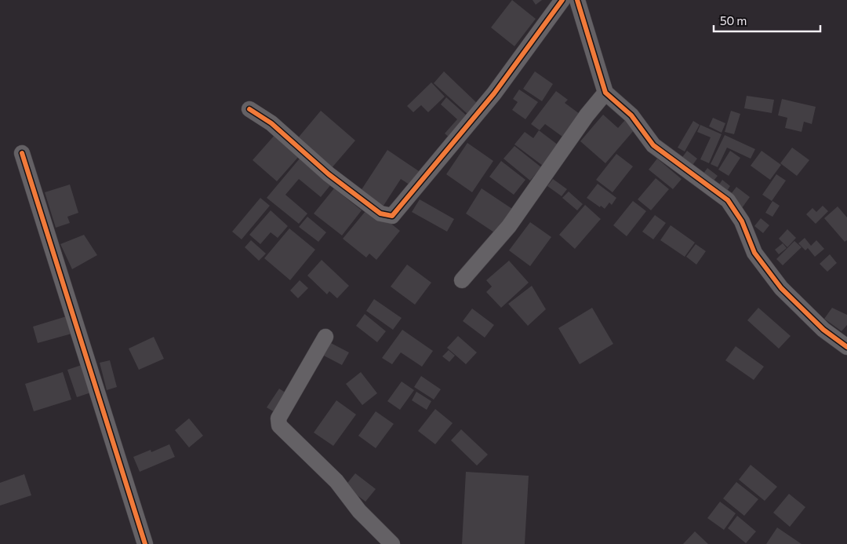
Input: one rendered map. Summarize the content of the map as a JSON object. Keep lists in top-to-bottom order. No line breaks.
{"scale_bar":"50 m"}
